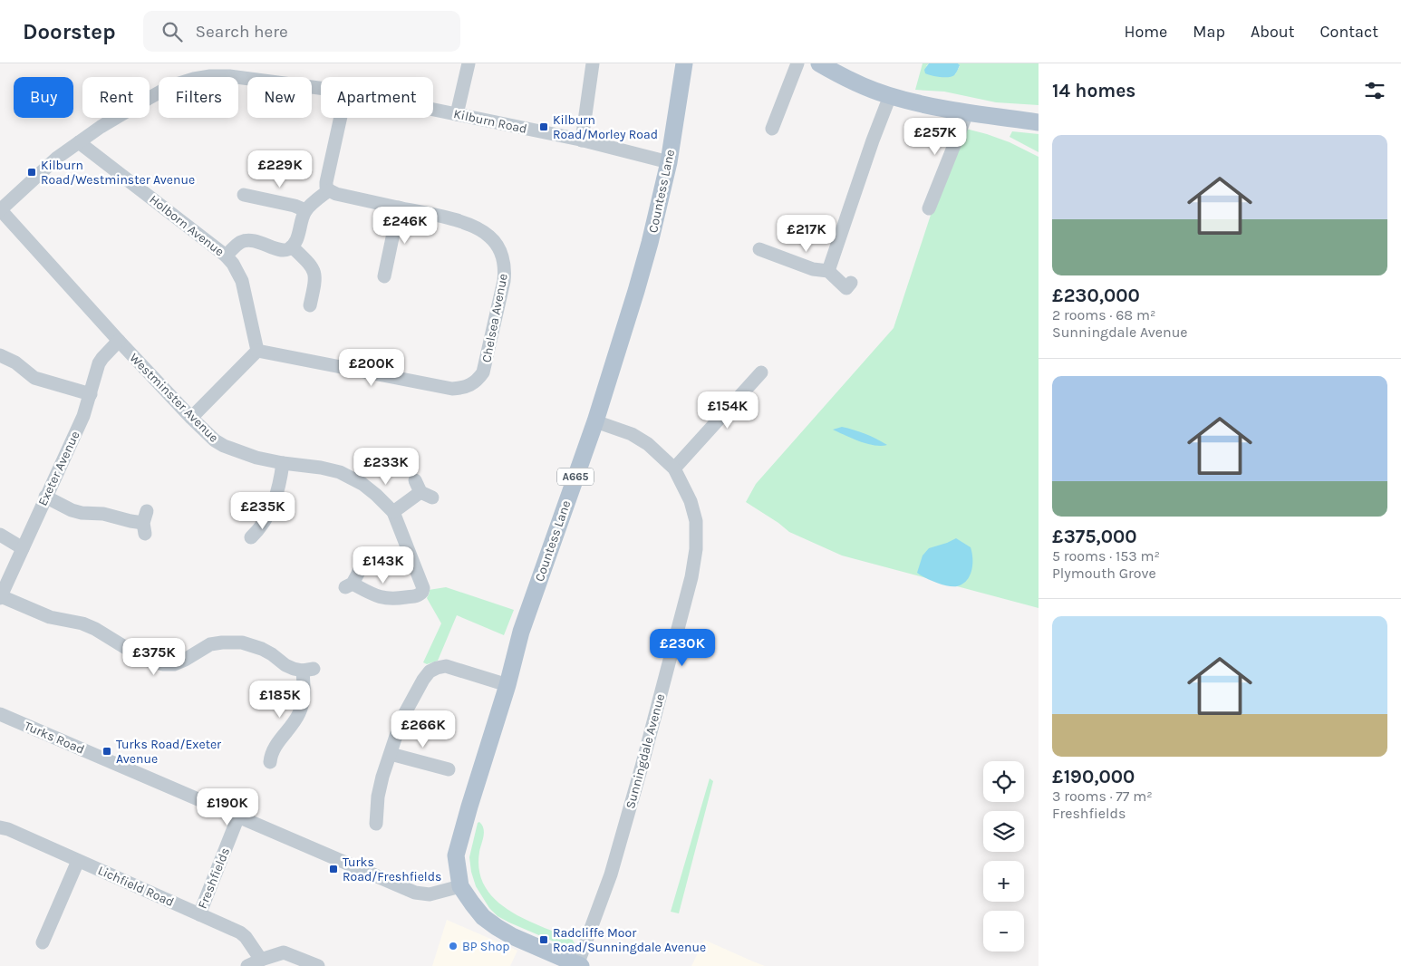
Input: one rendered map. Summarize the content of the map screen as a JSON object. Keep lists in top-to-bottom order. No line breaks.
{"streets":{"main road":["Countess Lane","A665"],"street":["Kilburn Road","Holborn Avenue","Chelsea Avenue","Westminster Avenue","Exeter Avenue","Turks Road","Sunningdale Avenue","Freshfields","Lichfield Road"]},"crossings":[["Kilburn Road","Countess Lane"],["Kilburn Road","Holborn Avenue"],["Kilburn Road","Westminster Avenue"],["Countess Lane","A665"],["Countess Lane","Turks Road"],["Countess Lane","Sunningdale Avenue"],["Holborn Avenue","Chelsea Avenue"],["Westminster Avenue","Exeter Avenue"],["A665","Turks Road"],["A665","Sunningdale Avenue"],["Turks Road","Freshfields"],["Freshfields","Lichfield Road"]],"places":{"transit":["Kilburn Road/Morley Road","Kilburn Road/Westminster Avenue","Turks Road/Exeter Avenue","Turks Road/Freshfields","Radcliffe Moor Road/Sunningdale Avenue"],"other":["BP Shop"]},"page":{"header":"Doorstep","search":"Search here","nav":["Home","Map","About","Contact"],"heading":"14 homes","chip":["Buy","Rent","Filters","New","Apartment"],"price":["£257K","£229K","£246K","£217K","£200K","£154K","£233K","£235K","£143K","£230K","£375K","£185K","£266K","£190K"],"list":[{"name":"£230,000","note":"2 rooms · 68 m² · Sunningdale Avenue"},{"name":"£375,000","note":"5 rooms · 153 m² · Plymouth Grove"},{"name":"£190,000","note":"3 rooms · 77 m² · Freshfields"}],"map_buttons":["+","−"]}}
